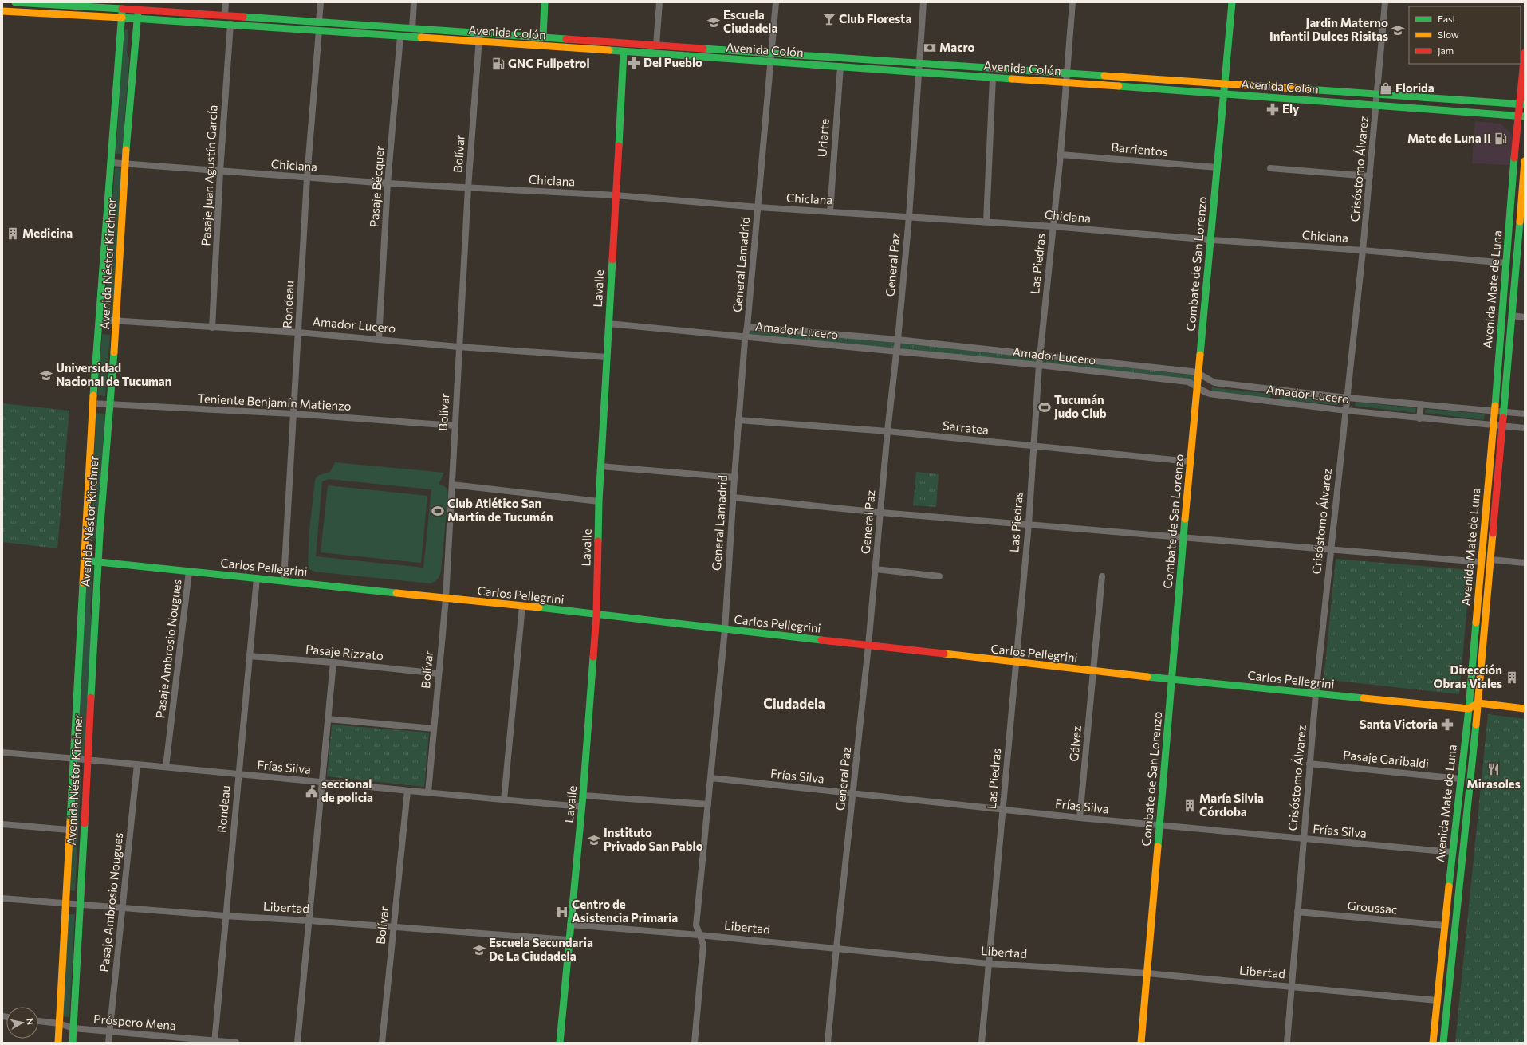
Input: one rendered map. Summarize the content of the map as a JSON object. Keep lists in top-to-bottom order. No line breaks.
{"streets":{"main road":["Avenida Colón","Avenida Néstor Kirchner","Combate de San Lorenzo","Lavalle","Avenida Mate de Luna","Carlos Pellegrini"],"street":["Uriarte","Barrientos","Bolívar","Chiclana","Crisóstomo Álvarez","Pasaje Juan Agustín García","Pasaje Bécquer","Las Piedras","General Lamadrid","General Paz","Rondeau","Amador Lucero","Teniente Benjamín Matienzo","Sarratea","Pasaje Ambrosio Nougues","Pasaje Rizzato","Gálvez","Pasaje Garibaldi","Frías Silva","Libertad","Groussac","Próspero Mena"]},"crossings":[["Avenida Colón","Uriarte"],["Avenida Colón","Bolívar"],["Avenida Colón","Crisóstomo Álvarez"],["Avenida Colón","Pasaje Juan Agustín García"],["Avenida Colón","Pasaje Bécquer"],["Avenida Colón","Avenida Néstor Kirchner"],["Avenida Colón","Las Piedras"],["Avenida Colón","Combate de San Lorenzo"],["Avenida Colón","General Lamadrid"],["Avenida Colón","General Paz"],["Avenida Colón","Lavalle"],["Avenida Colón","Avenida Mate de Luna"],["Avenida Colón","Rondeau"],["Uriarte","Chiclana"],["Barrientos","Las Piedras"],["Barrientos","Combate de San Lorenzo"],["Bolívar","Chiclana"],["Bolívar","Amador Lucero"],["Bolívar","Teniente Benjamín Matienzo"],["Bolívar","Carlos Pellegrini"],["Bolívar","Pasaje Rizzato"],["Bolívar","Frías Silva"],["Bolívar","Libertad"],["Chiclana","Crisóstomo Álvarez"],["Chiclana","Pasaje Juan Agustín García"],["Chiclana","Pasaje Bécquer"],["Chiclana","Avenida Néstor Kirchner"],["Chiclana","Las Piedras"],["Chiclana","Combate de San Lorenzo"],["Chiclana","General Lamadrid"],["Chiclana","General Paz"],["Chiclana","Lavalle"],["Chiclana","Avenida Mate de Luna"],["Chiclana","Rondeau"],["Crisóstomo Álvarez","Amador Lucero"],["Crisóstomo Álvarez","Carlos Pellegrini"],["Crisóstomo Álvarez","Pasaje Garibaldi"],["Crisóstomo Álvarez","Frías Silva"],["Crisóstomo Álvarez","Libertad"],["Crisóstomo Álvarez","Groussac"],["Pasaje Juan Agustín García","Amador Lucero"],["Pasaje Bécquer","Amador Lucero"],["Avenida Néstor Kirchner","Amador Lucero"],["Avenida Néstor Kirchner","Teniente Benjamín Matienzo"],["Avenida Néstor Kirchner","Carlos Pellegrini"],["Avenida Néstor Kirchner","Frías Silva"],["Avenida Néstor Kirchner","Libertad"],["Avenida Néstor Kirchner","Próspero Mena"],["Las Piedras","Amador Lucero"],["Las Piedras","Sarratea"],["Las Piedras","Carlos Pellegrini"],["Las Piedras","Frías Silva"],["Las Piedras","Libertad"],["Combate de San Lorenzo","Amador Lucero"],["Combate de San Lorenzo","Sarratea"],["Combate de San Lorenzo","Carlos Pellegrini"],["Combate de San Lorenzo","Frías Silva"],["Combate de San Lorenzo","Libertad"],["General Lamadrid","Amador Lucero"],["General Lamadrid","Sarratea"],["General Lamadrid","Carlos Pellegrini"],["General Lamadrid","Frías Silva"],["General Lamadrid","Libertad"],["General Paz","Amador Lucero"],["General Paz","Sarratea"],["General Paz","Carlos Pellegrini"],["General Paz","Frías Silva"],["General Paz","Libertad"],["Lavalle","Amador Lucero"],["Lavalle","Carlos Pellegrini"],["Lavalle","Frías Silva"],["Lavalle","Libertad"],["Avenida Mate de Luna","Amador Lucero"],["Avenida Mate de Luna","Carlos Pellegrini"],["Avenida Mate de Luna","Pasaje Garibaldi"],["Avenida Mate de Luna","Frías Silva"],["Avenida Mate de Luna","Libertad"],["Avenida Mate de Luna","Groussac"],["Rondeau","Amador Lucero"],["Rondeau","Teniente Benjamín Matienzo"],["Rondeau","Carlos Pellegrini"],["Rondeau","Pasaje Rizzato"],["Rondeau","Frías Silva"],["Rondeau","Libertad"],["Rondeau","Próspero Mena"],["Carlos Pellegrini","Pasaje Ambrosio Nougues"],["Carlos Pellegrini","Gálvez"],["Pasaje Ambrosio Nougues","Frías Silva"],["Pasaje Ambrosio Nougues","Libertad"],["Pasaje Ambrosio Nougues","Próspero Mena"],["Gálvez","Frías Silva"]],"districts":["Ciudadela"],"places":{"bar":["Club Floresta"],"school or university":["Escuela Ciudadela","Jardin Materno Infantil Dulces Risitas","Universidad Nacional de Tucuman","Instituto Privado San Pablo","Escuela Secundaria De La Ciudadela"],"bank":["Macro"],"pharmacy":["Del Pueblo","Ely","Santa Victoria"],"fuel station":["GNC Fullpetrol","Mate de Luna II"],"shop":["Florida"],"building":["Medicina","Dirección Obras Viales","María Silvia Córdoba"],"sports":["Tucumán Judo Club","Club Atlético San Martín de Tucumán"],"restaurant":["Mirasoles"],"public building":["seccional de policia"],"hospital":["Centro de Asistencia Primaria"]},"legend":["Fast","Slow","Jam"],"north":"right"}
